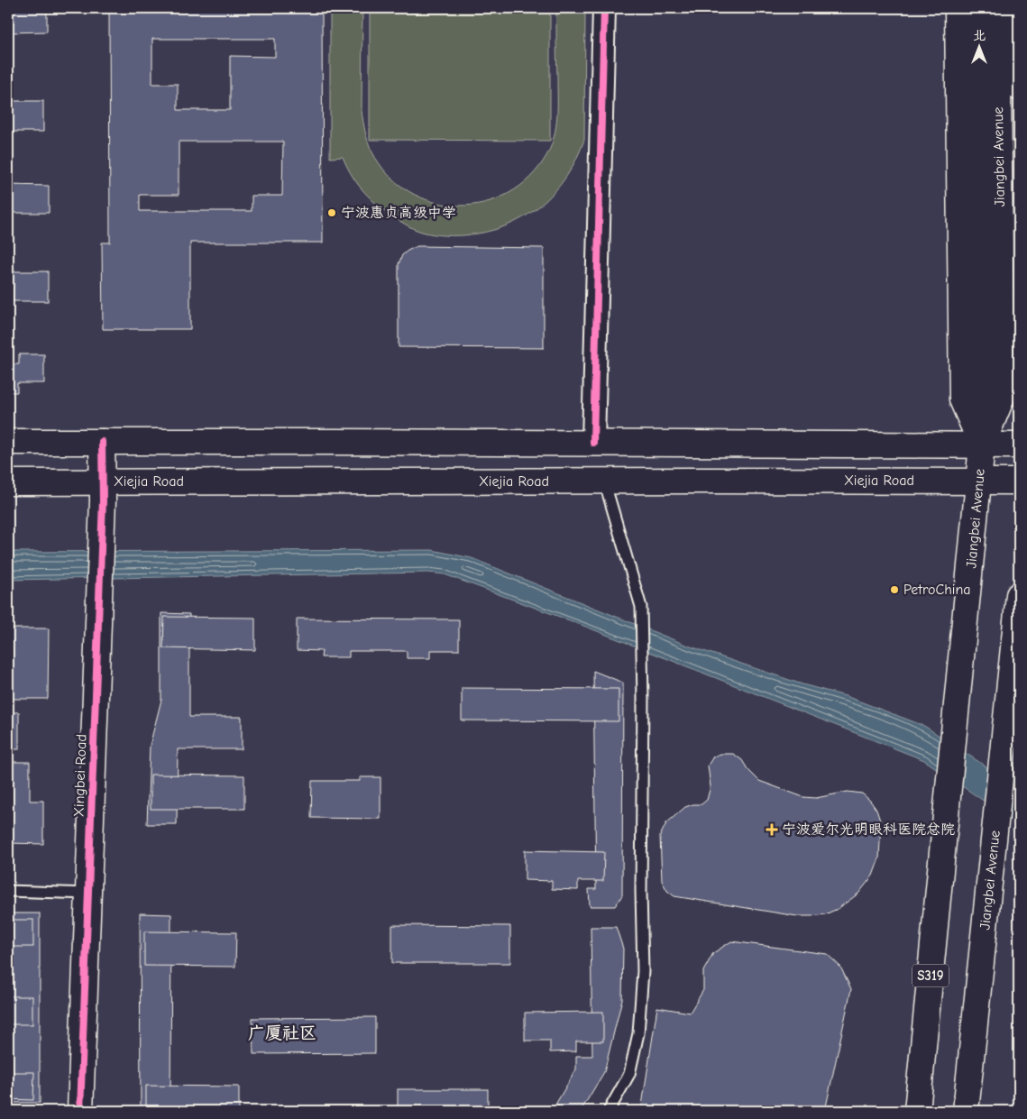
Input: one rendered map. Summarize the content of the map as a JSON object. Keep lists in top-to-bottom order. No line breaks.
{"streets":{"main road":["Jiangbei Avenue","Xiejia Road","Xingbei Road","S319"]},"crossings":[["Jiangbei Avenue","Xiejia Road"],["Xiejia Road","Xingbei Road"]],"districts":["广厦社区"],"places":{"other":["宁波惠贞高级中学","PetroChina"],"health":["宁波爱尔光明眼科医院总院"]},"north":"top"}
